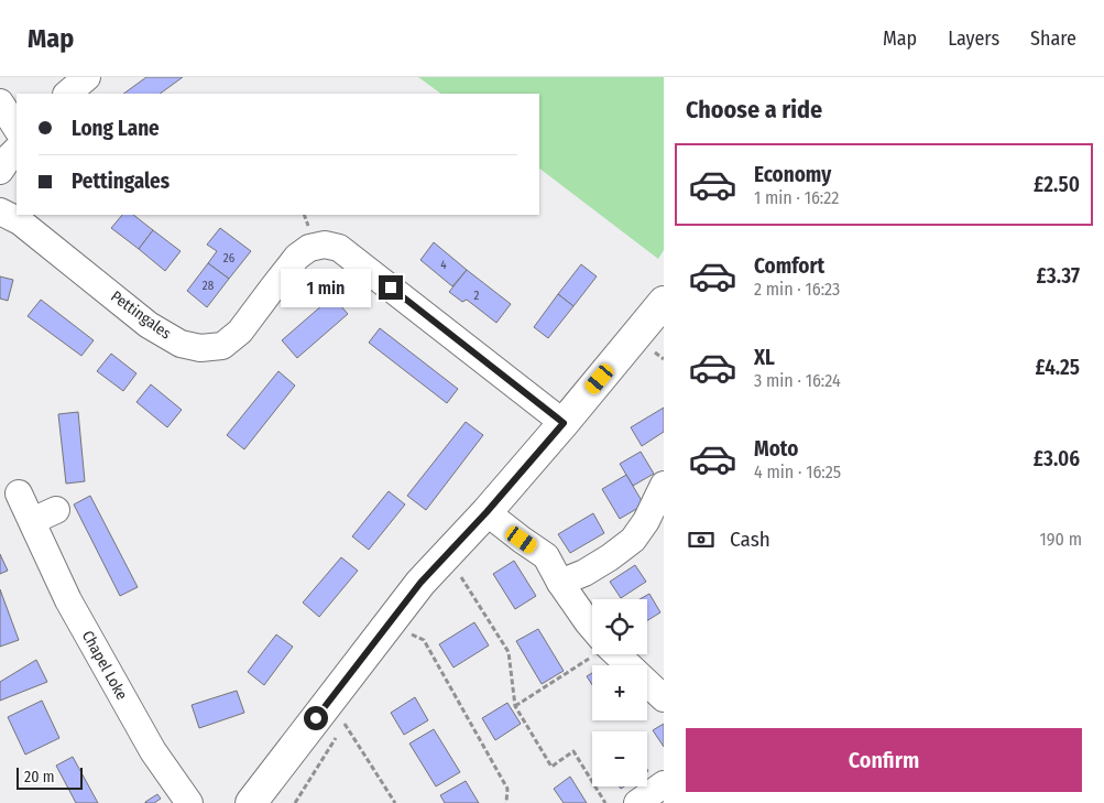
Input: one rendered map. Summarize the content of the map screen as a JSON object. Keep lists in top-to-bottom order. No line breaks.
{"streets":{"street":["Pettingales","Chapel Loke"]},"house_numbers":["26","4","28","2"],"scale_bar":"20 m","page":{"header":"Map","nav":["Map","Layers","Share"],"heading":"Choose a ride","banner":["Long Lane","Pettingales"],"list":[{"name":"Economy","note":"1 min · 16:22","value":"£2.50"},{"name":"Comfort","note":"2 min · 16:23","value":"£3.37"},{"name":"XL","note":"3 min · 16:24","value":"£4.25"},{"name":"Moto","note":"4 min · 16:25","value":"£3.06"}],"bubble":"1 min","pay":["Cash","190 m"],"map_buttons":["+","−"],"buttons":"Confirm","scale":"20 m"}}
